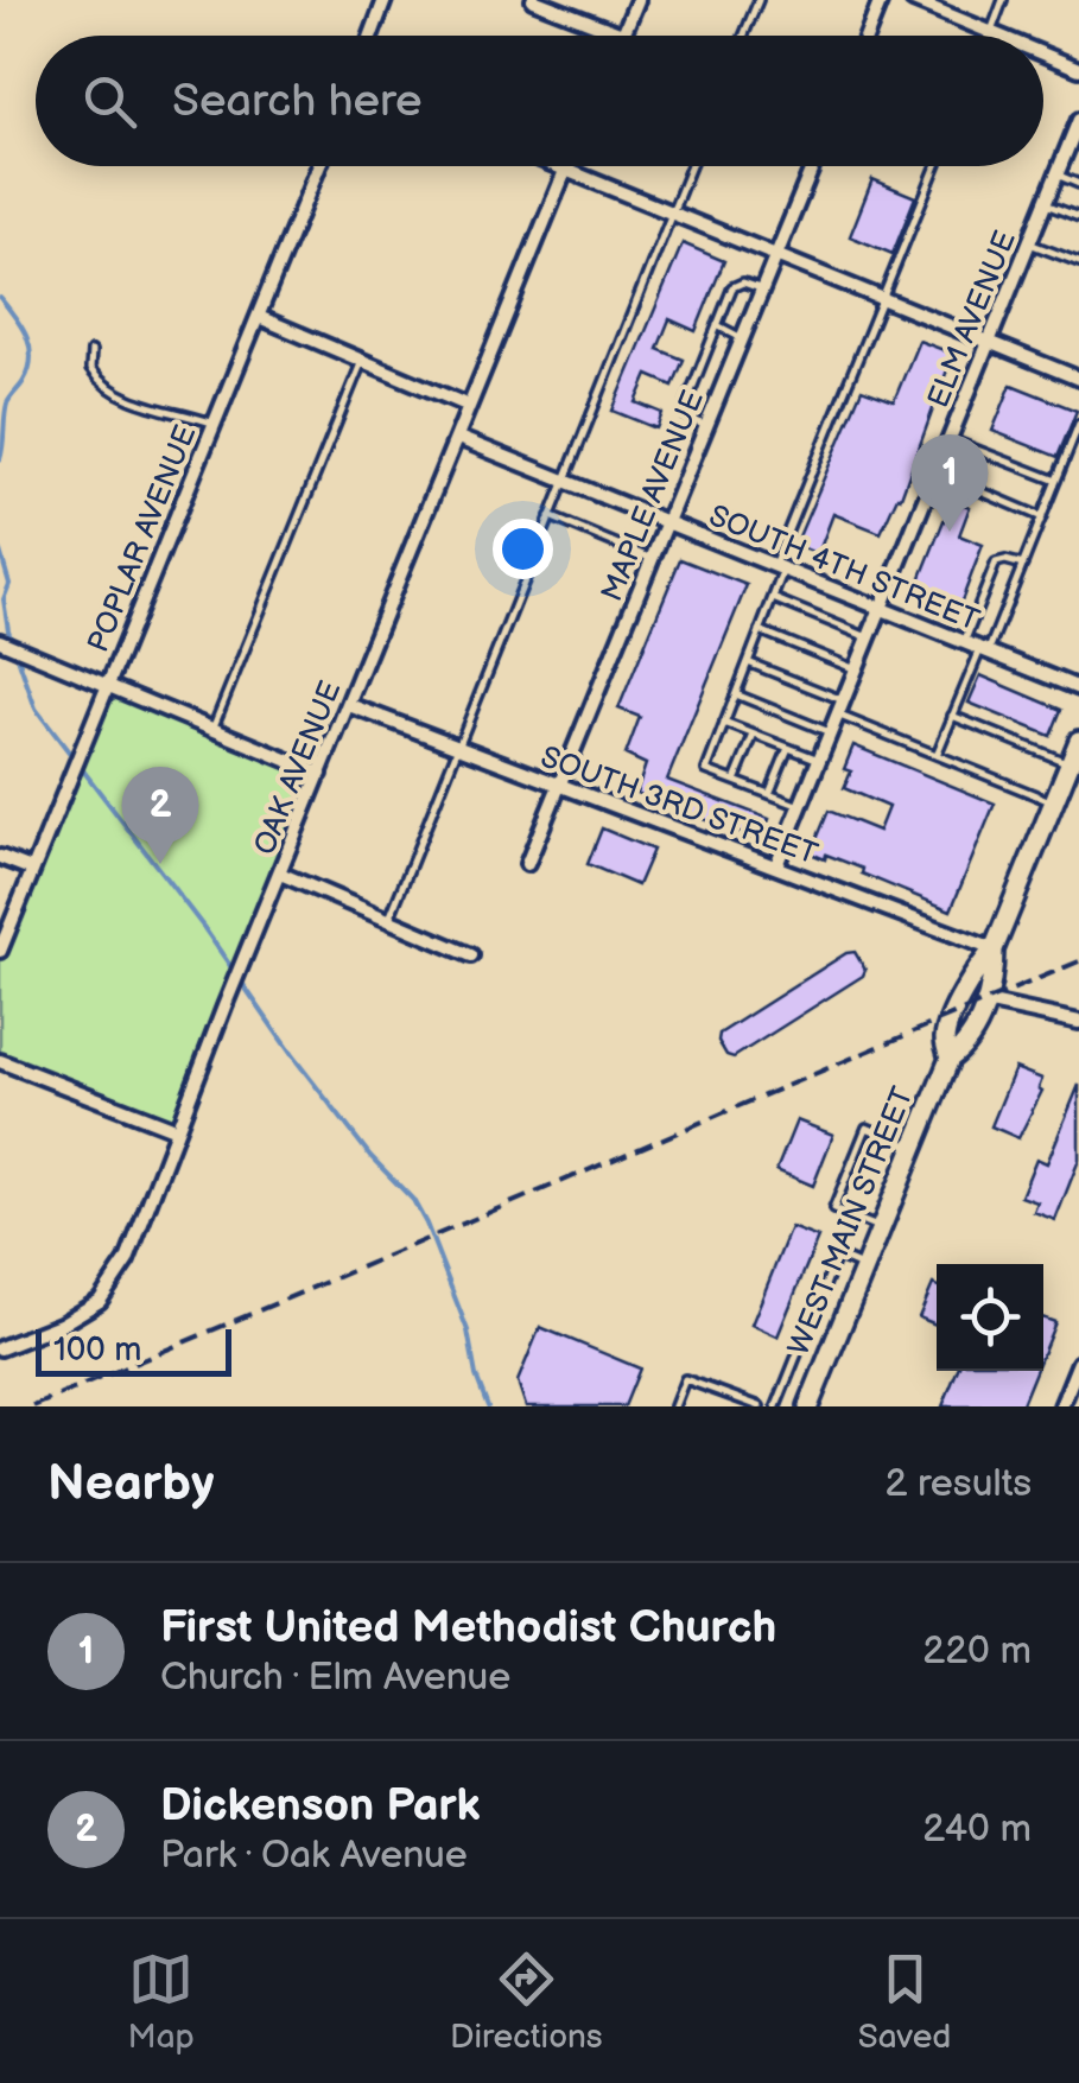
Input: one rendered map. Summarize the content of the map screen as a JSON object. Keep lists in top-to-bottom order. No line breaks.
{"streets":{"main road":["WEST MAIN STREET"],"street":["ELM AVENUE","MAPLE AVENUE","POPLAR AVENUE","SOUTH 4TH STREET","OAK AVENUE","SOUTH 3RD STREET"]},"crossings":[["ELM AVENUE","SOUTH 4TH STREET"],["ELM AVENUE","SOUTH 3RD STREET"],["MAPLE AVENUE","SOUTH 4TH STREET"],["MAPLE AVENUE","SOUTH 3RD STREET"],["SOUTH 4TH STREET","OAK AVENUE"],["OAK AVENUE","SOUTH 3RD STREET"],["SOUTH 3RD STREET","WEST MAIN STREET"]],"scale_bar":"100 m","page":{"search":"Search here","pins":["1","2"],"scale":"100 m","heading":["Nearby","2 results"],"list":[{"mark":"1","name":"First United Methodist Church","note":"Church · Elm Avenue","value":"220 m"},{"mark":"2","name":"Dickenson Park","note":"Park · Oak Avenue","value":"240 m"}],"nav":["Map","Directions","Saved"]}}
